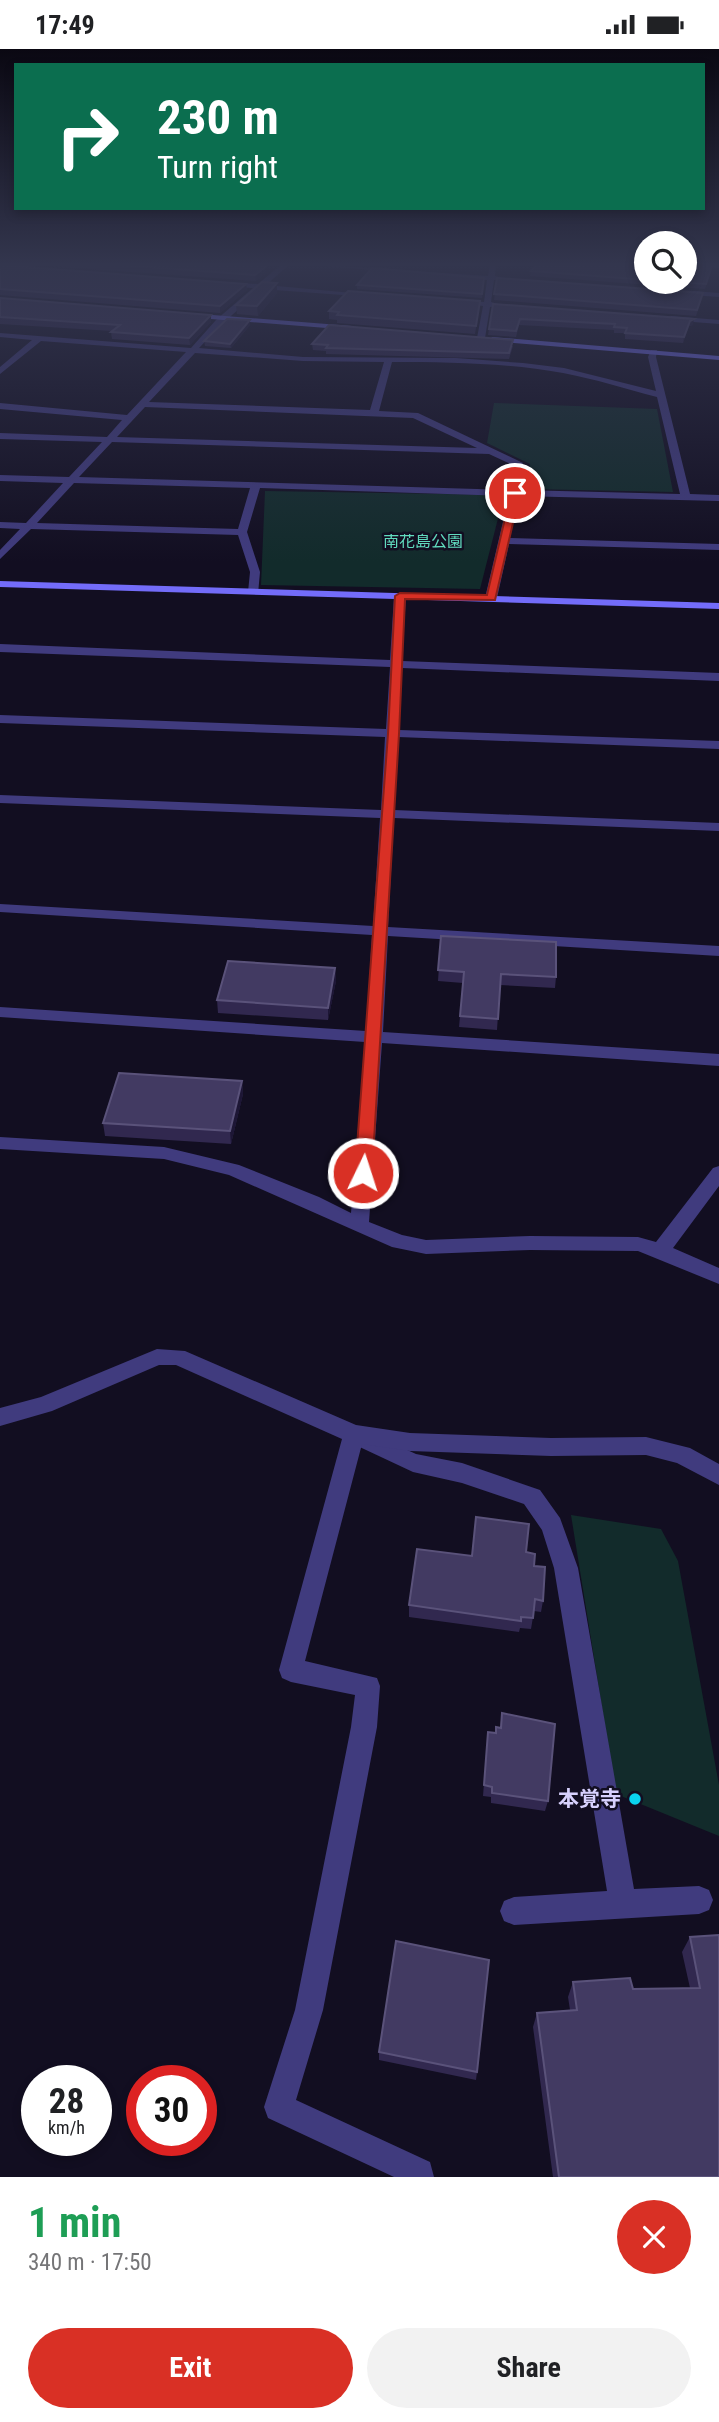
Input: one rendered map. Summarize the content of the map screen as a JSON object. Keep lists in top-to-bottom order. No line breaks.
{"parks":["南花島公園"],"places":["本覚寺"],"page":{"status":"17:49","turn":["230 m","Turn right"],"speed":"28 km/h","limit":"30","heading":["1 min","340 m · 17:50"],"buttons":["Exit","Share"]}}
